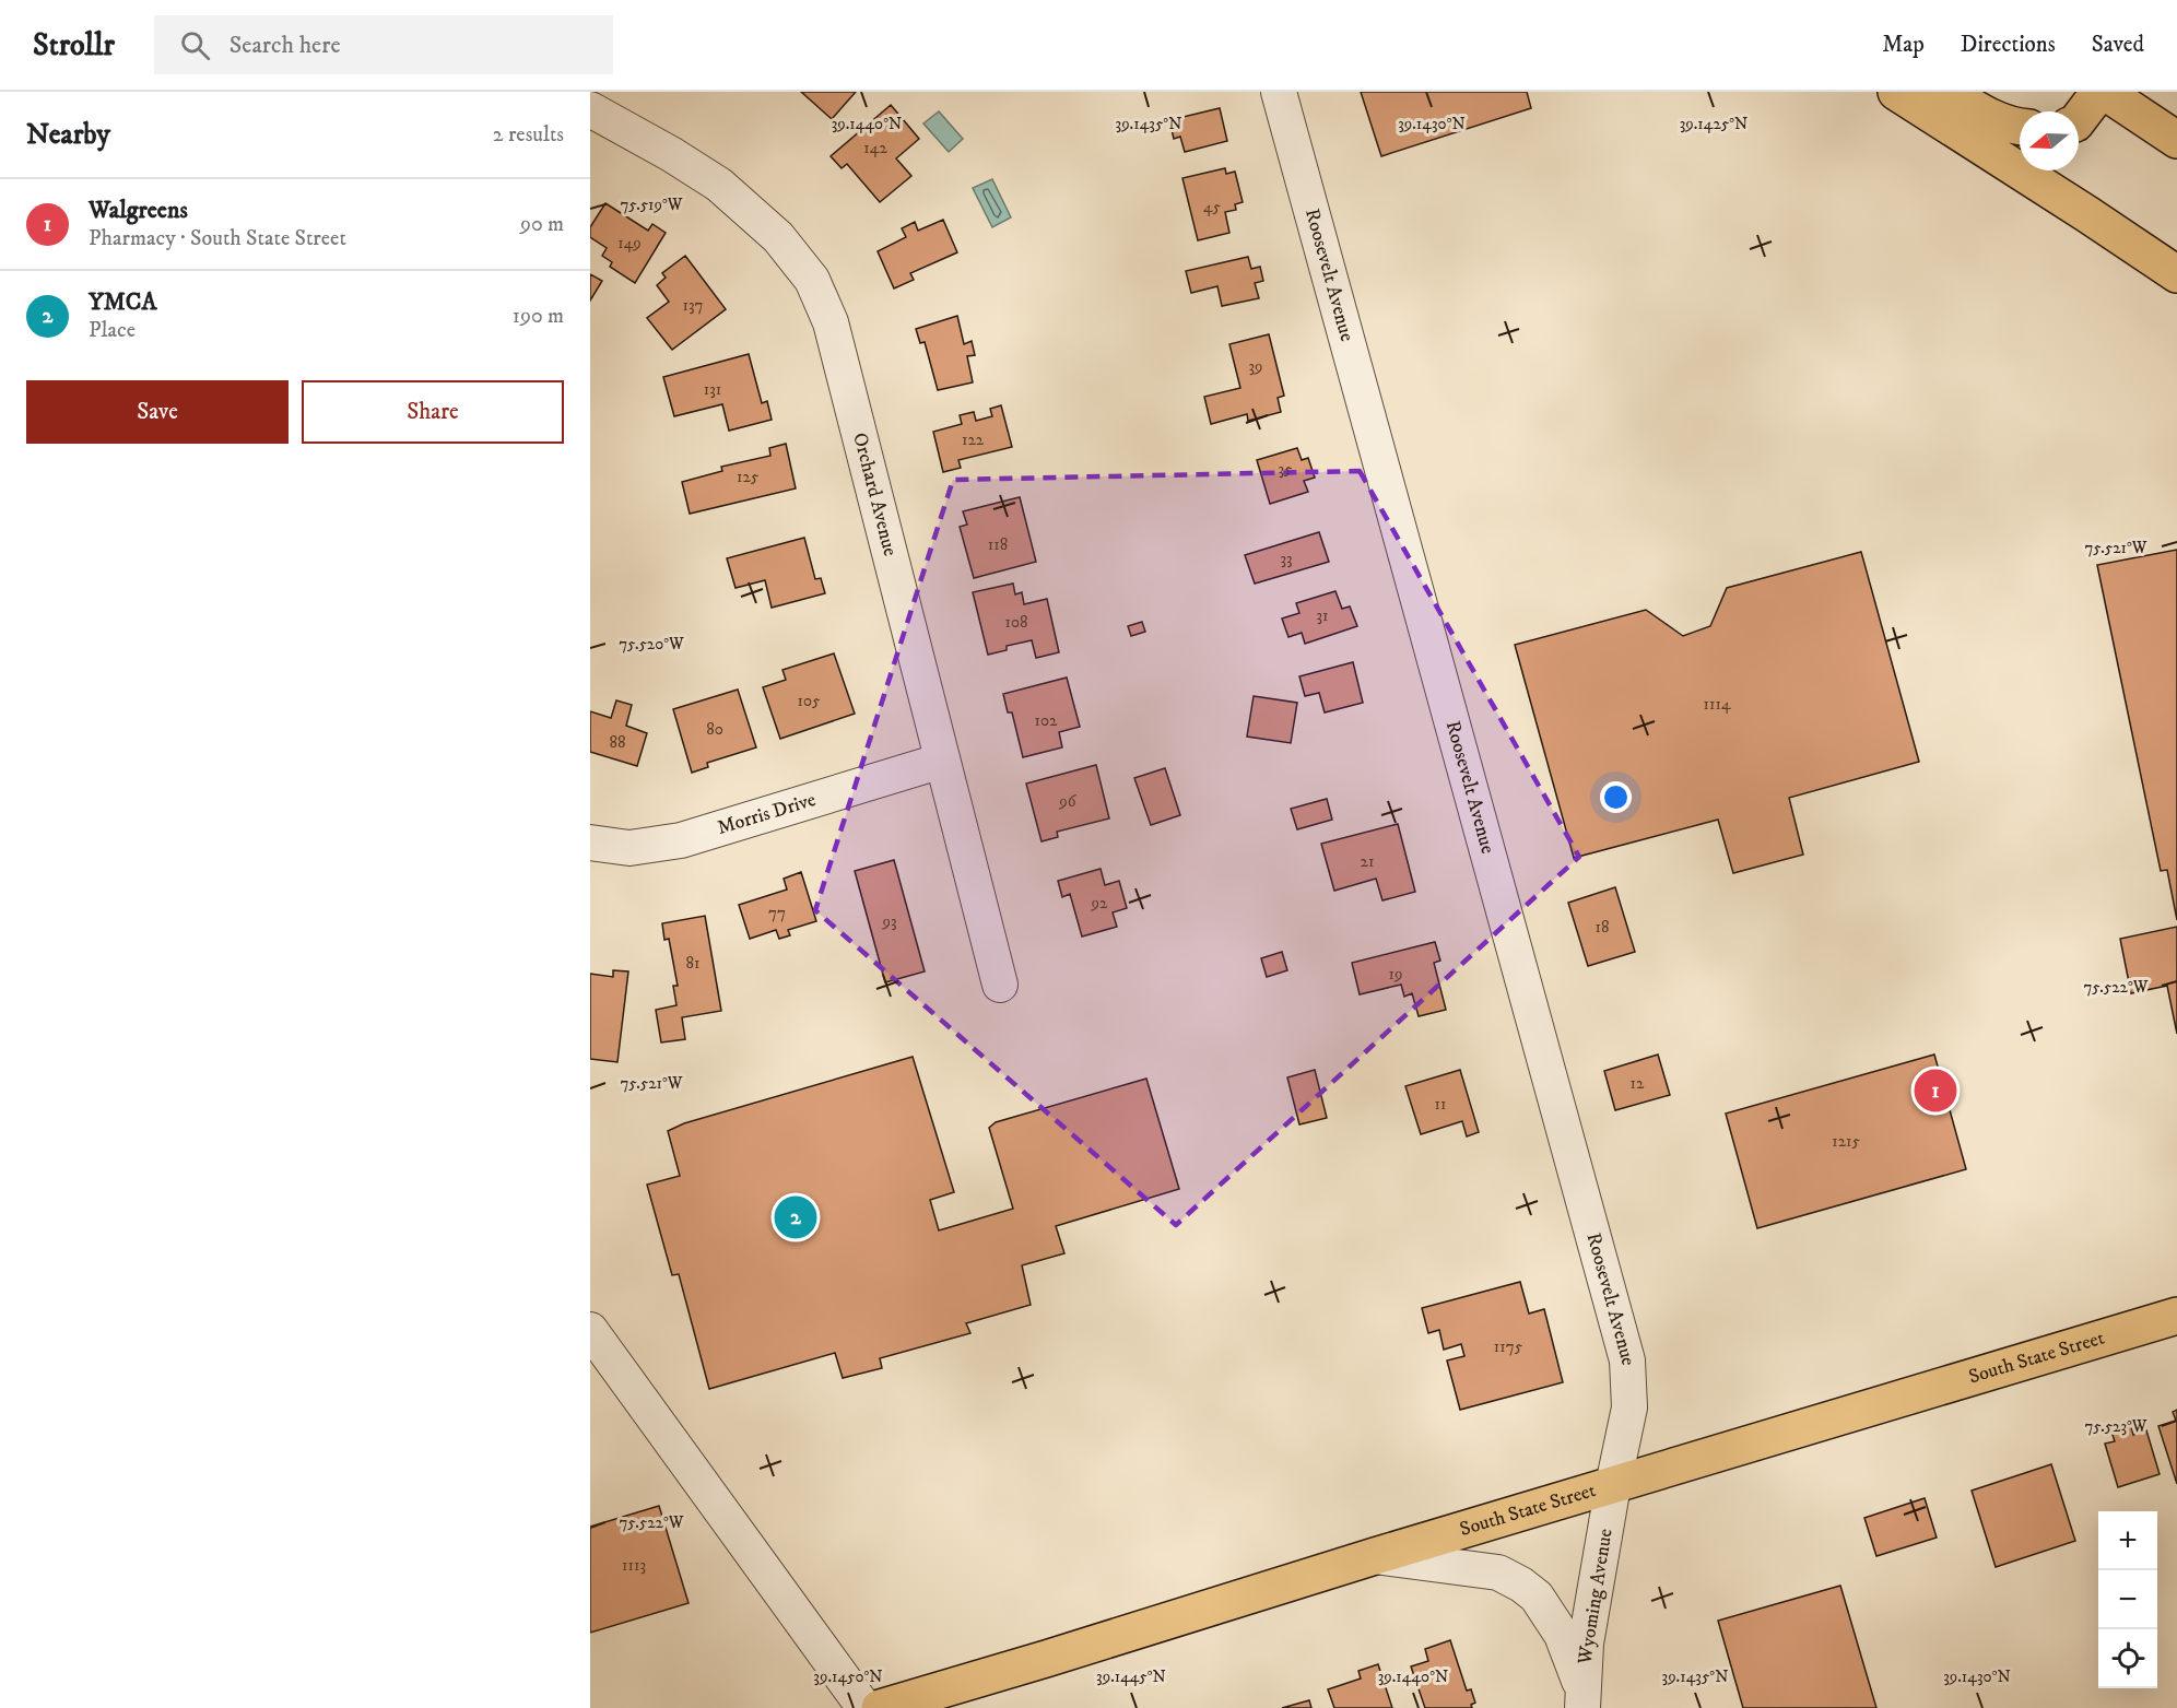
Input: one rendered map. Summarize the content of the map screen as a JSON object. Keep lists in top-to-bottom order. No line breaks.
{"streets":{"main road":["South State Street"],"street":["Roosevelt Avenue","Orchard Avenue","Morris Drive","Wyoming Avenue"]},"crossings":[["Roosevelt Avenue","South State Street"],["Roosevelt Avenue","Wyoming Avenue"],["Orchard Avenue","Morris Drive"],["South State Street","Wyoming Avenue"]],"house_numbers":["142","45","149","137","39","131","122","35","125","118","33","31","108","105","1114","102","80","88","96","21","92","77","93","18","81","19","12","11","1215","1175","1113"],"north":"left","page":{"header":"Strollr","search":"Search here","nav":["Map","Directions","Saved"],"heading":["Nearby","2 results"],"list":[{"mark":"1","name":"Walgreens","note":"Pharmacy · South State Street","value":"90 m"},{"mark":"2","name":"YMCA","note":"Place","value":"190 m"}],"buttons":["Save","Share"],"pins":["1","2"],"map_buttons":["+","−"]},"coordinates":["39.1440°N","39.1435°N","39.1430°N","39.1425°N","75.519°W","75.521°W","75.520°W","75.522°W","75.523°W","39.1450°N","39.1445°N"]}
